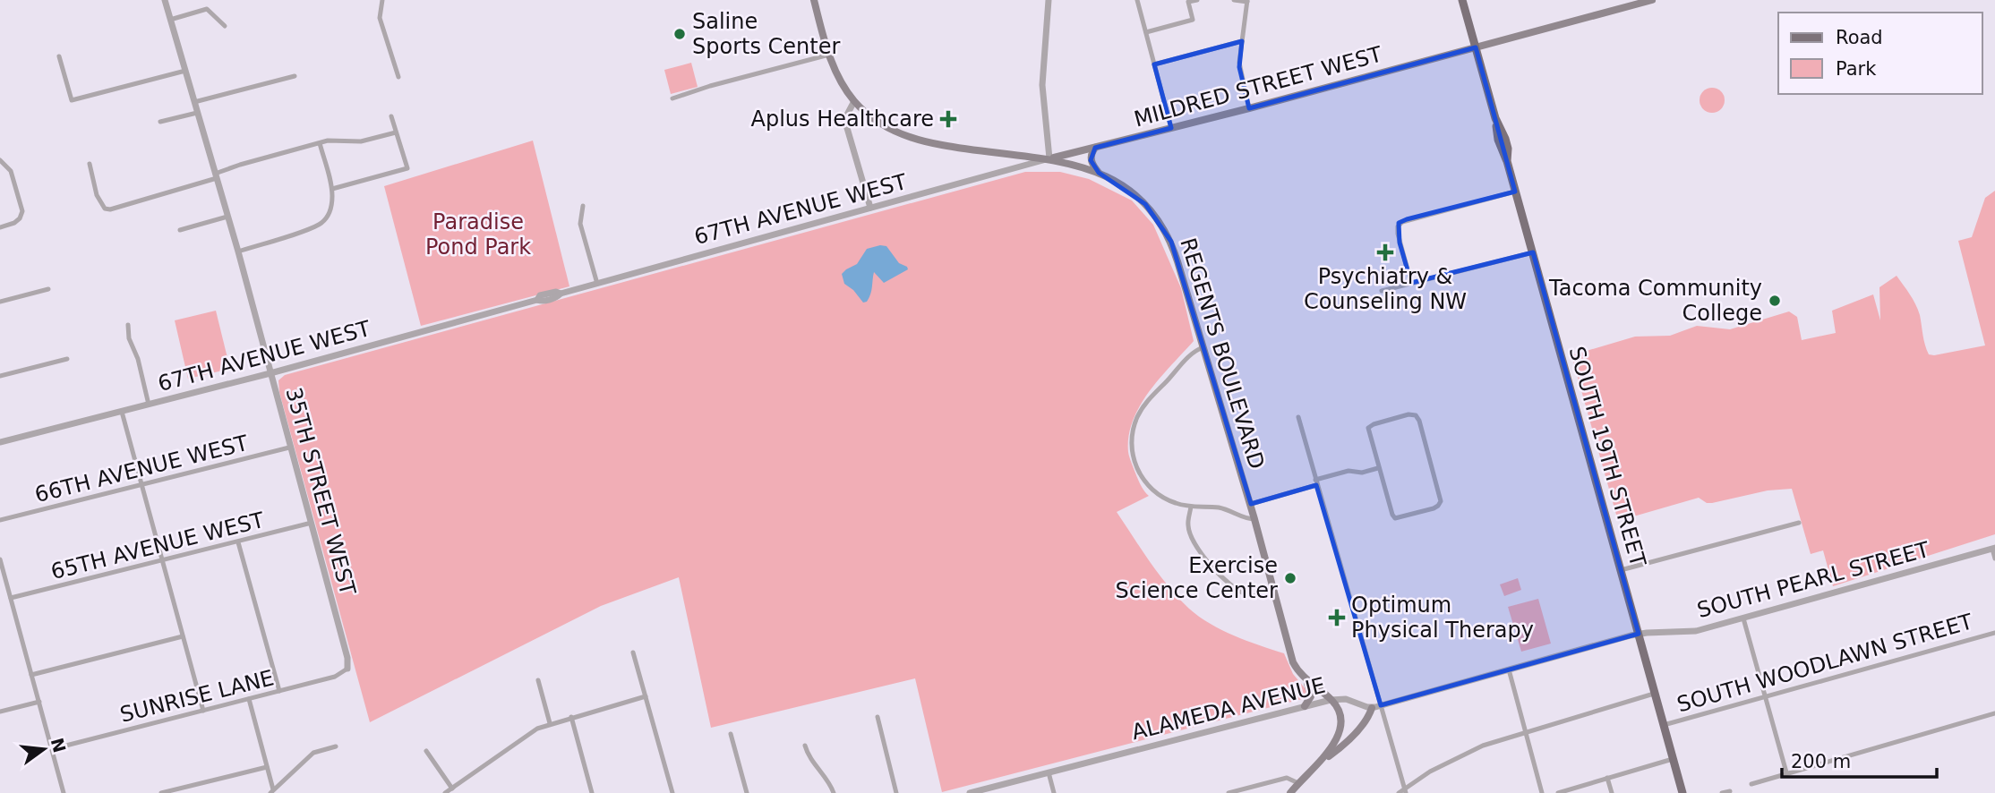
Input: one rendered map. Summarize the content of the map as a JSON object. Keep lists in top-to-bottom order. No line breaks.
{"streets":{"main road":["MILDRED STREET WEST","REGENTS BOULEVARD","SOUTH 19TH STREET"],"street":["67TH AVENUE WEST","66TH AVENUE WEST","35TH STREET WEST","65TH AVENUE WEST","SOUTH PEARL STREET","SOUTH WOODLAWN STREET","SUNRISE LANE","ALAMEDA AVENUE"]},"crossings":[["MILDRED STREET WEST","67TH AVENUE WEST"],["MILDRED STREET WEST","REGENTS BOULEVARD"],["MILDRED STREET WEST","SOUTH 19TH STREET"],["67TH AVENUE WEST","REGENTS BOULEVARD"],["67TH AVENUE WEST","35TH STREET WEST"],["REGENTS BOULEVARD","ALAMEDA AVENUE"],["SOUTH 19TH STREET","SOUTH PEARL STREET"],["SOUTH 19TH STREET","SOUTH WOODLAWN STREET"],["66TH AVENUE WEST","35TH STREET WEST"],["35TH STREET WEST","65TH AVENUE WEST"],["35TH STREET WEST","SUNRISE LANE"]],"parks":["Paradise Pond Park"],"places":{"other":["Saline Sports Center","Tacoma Community College","Exercise Science Center"],"health":["Aplus Healthcare","Psychiatry & Counseling NW","Optimum Physical Therapy"]},"legend":["Road","Park"],"scale_bar":"200 m","north":"right"}
